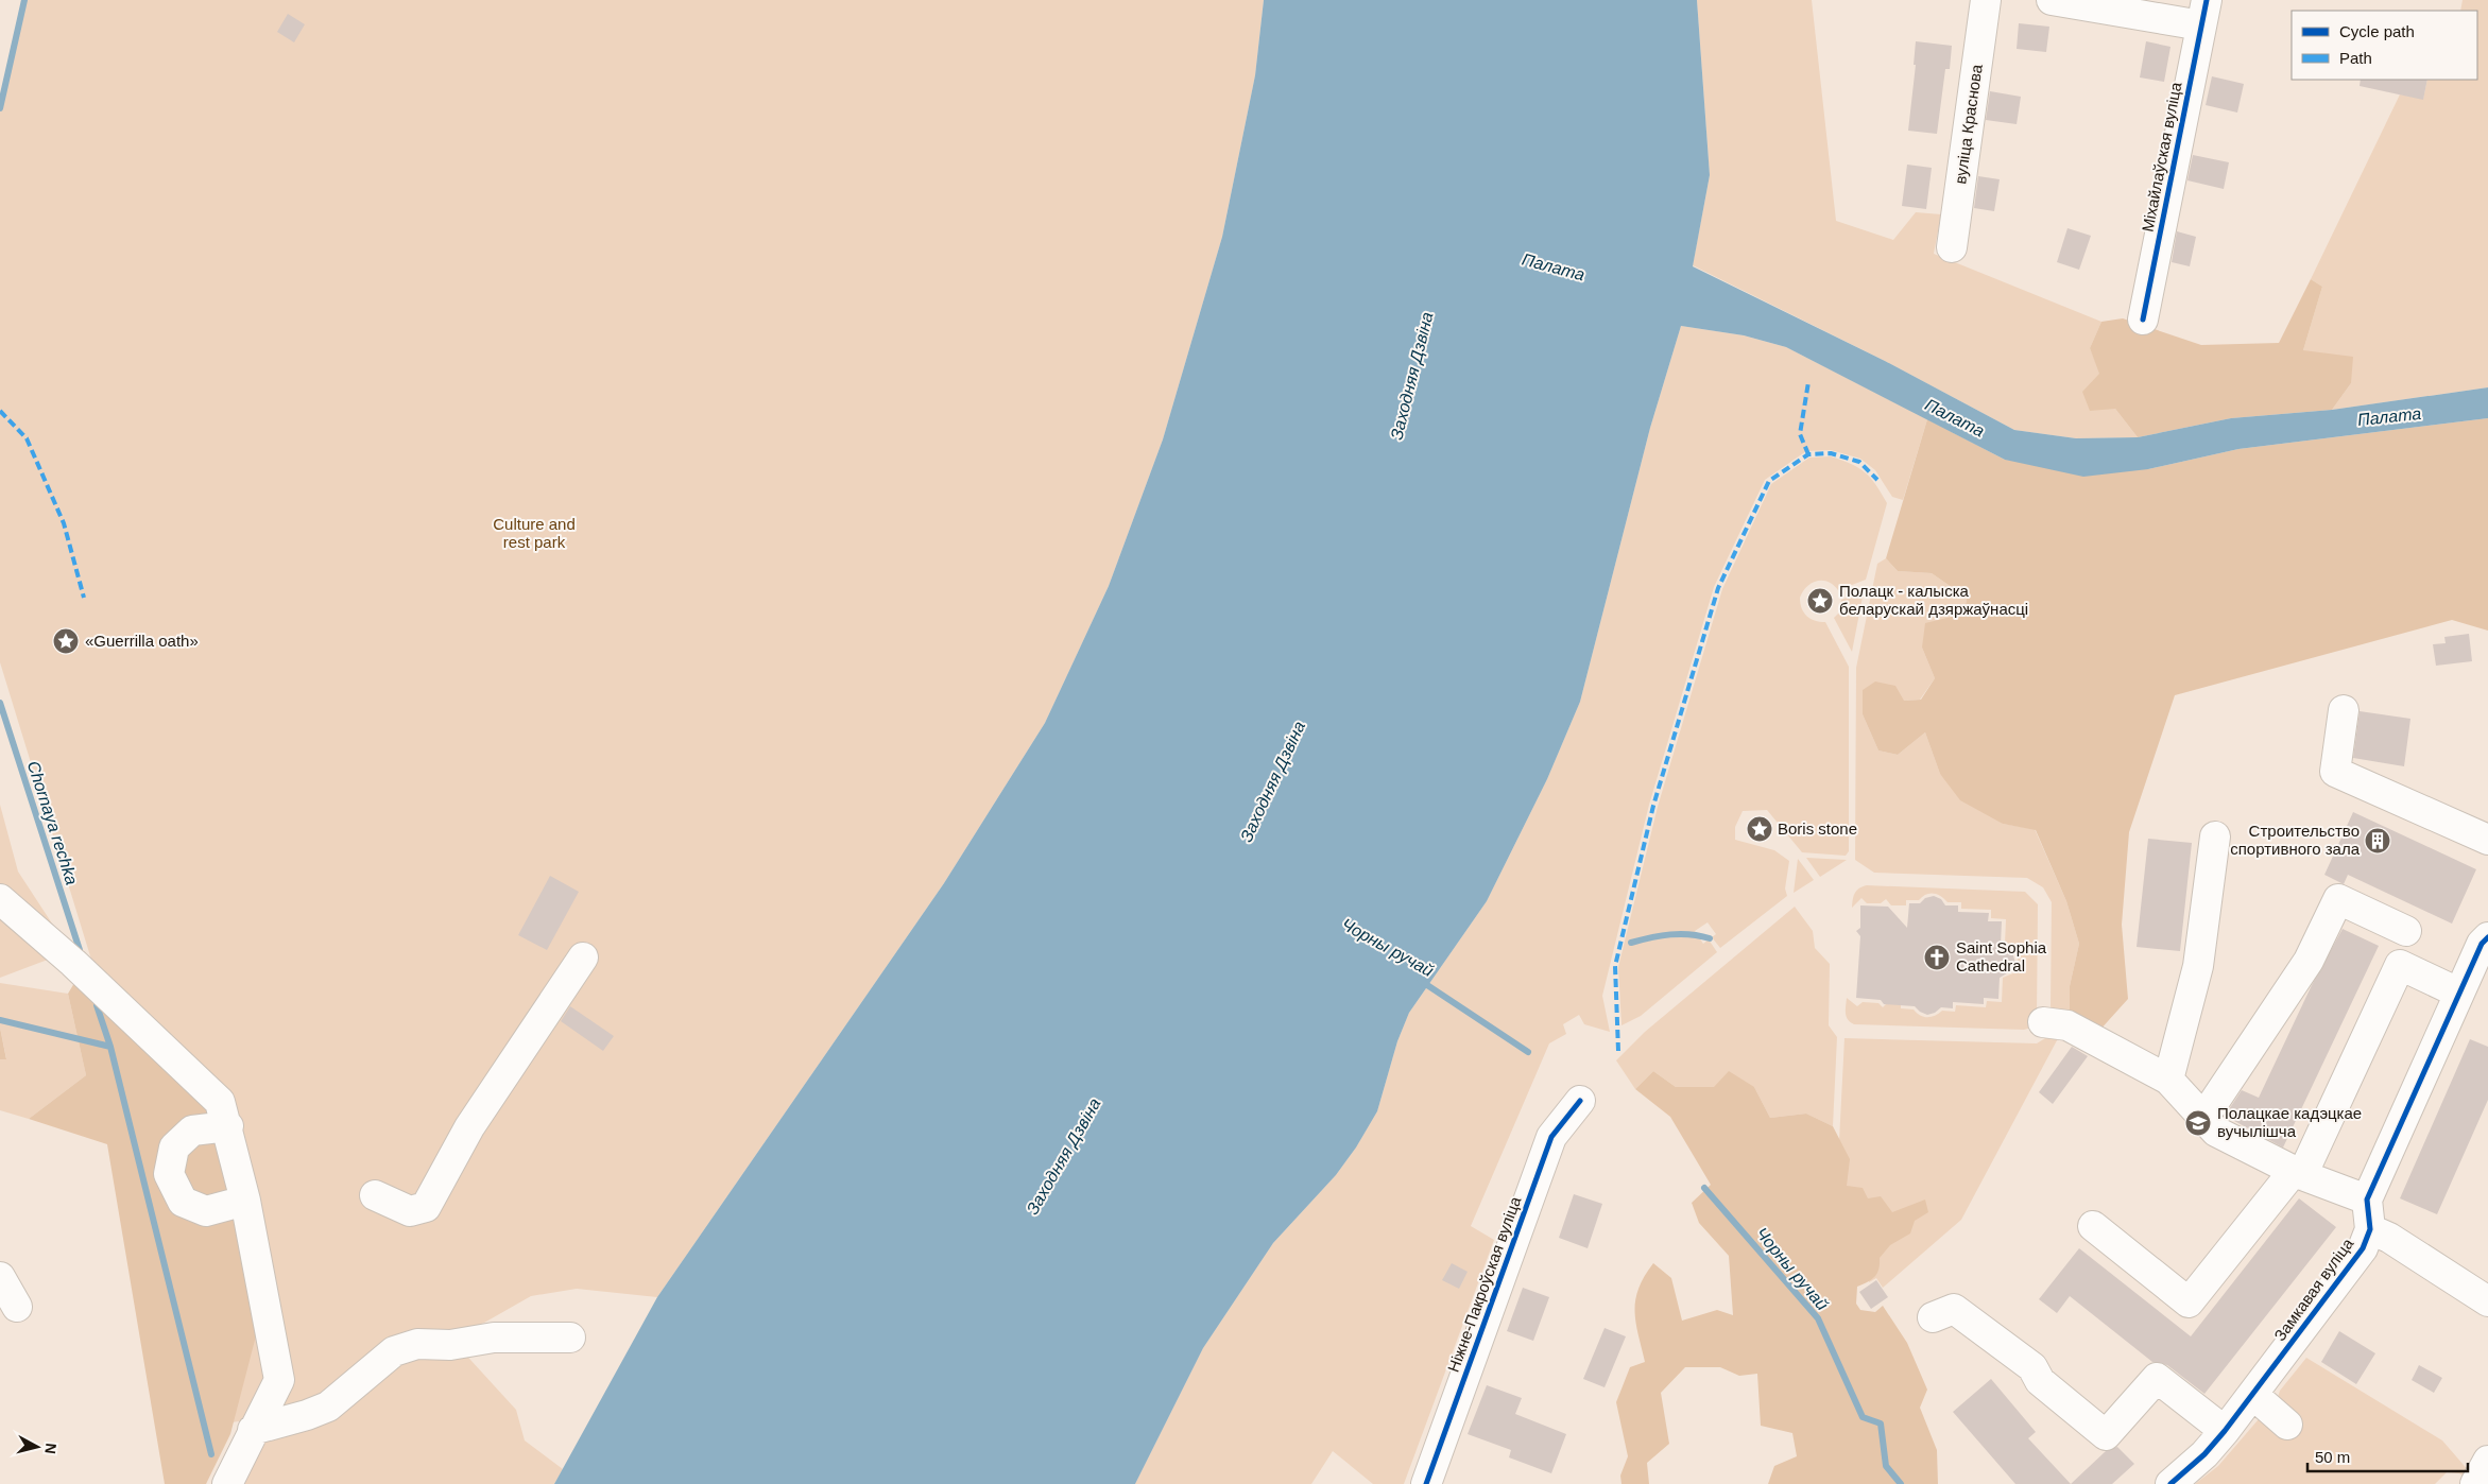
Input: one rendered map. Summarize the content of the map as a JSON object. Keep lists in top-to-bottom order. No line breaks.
{"streets":{"street":["вуліца Краснова","Міхайлаўская вуліца","Ніжне-Пакроўская вуліца","Замкавая вуліца"]},"water":["Палата","Заходняя Дзвіна","Chornaya rechka","Чорны ручай"],"parks":["Culture and rest park"],"places":{"place":["Полацк - калыска беларускай дзяржаўнасці","«Guerrilla oath»","Boris stone"],"building":["Строительство спортивного зала"],"church":["Saint Sophia Cathedral"],"school or university":["Полацкае кадэцкае вучылішча"]},"legend":["Cycle path","Path"],"scale_bar":"50 m","north":"right"}
